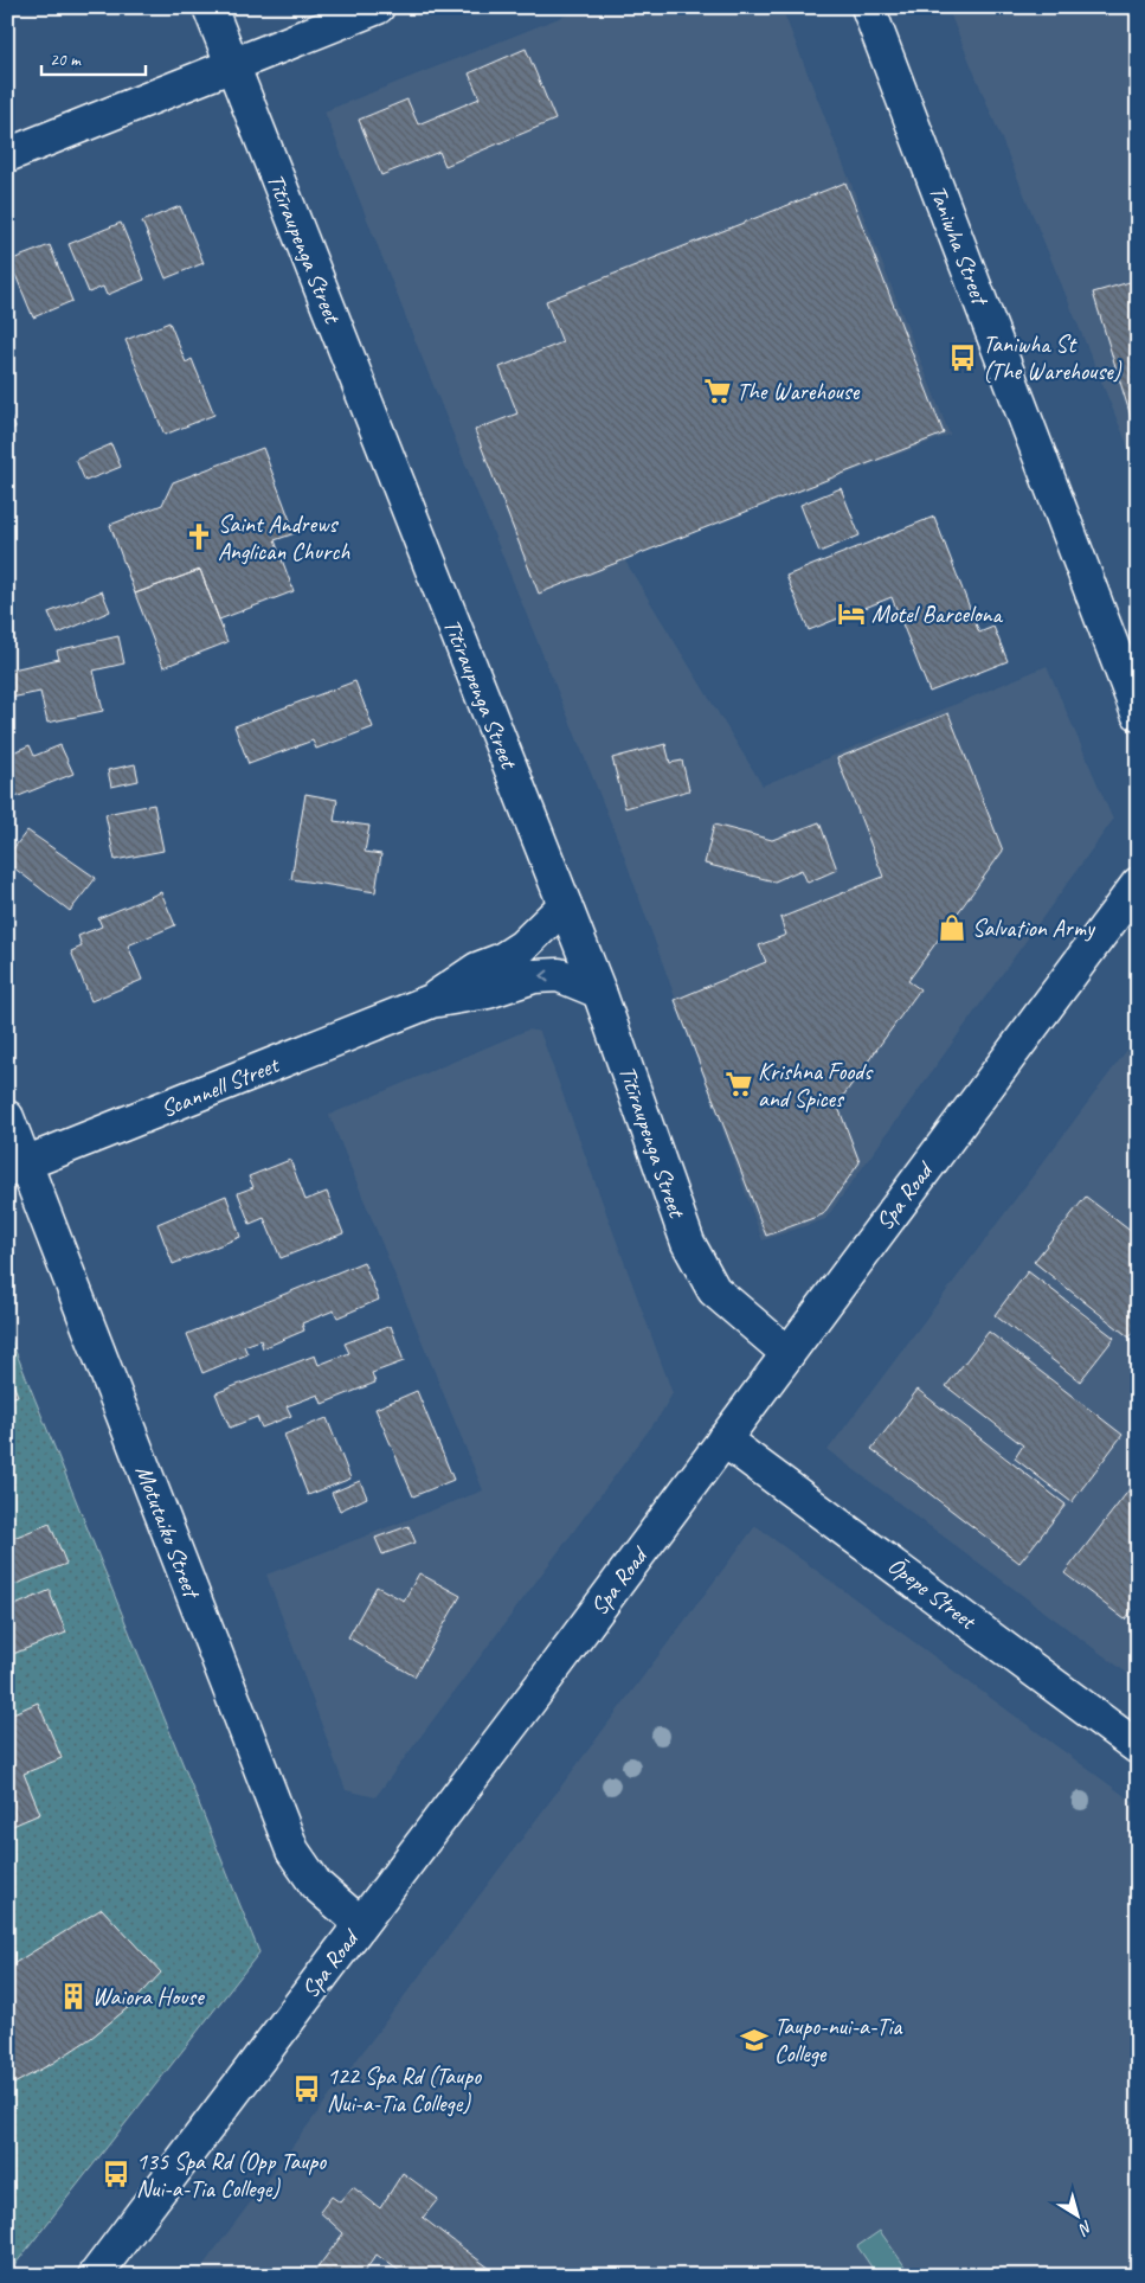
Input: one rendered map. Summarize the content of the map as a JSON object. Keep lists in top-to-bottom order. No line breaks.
{"streets":{"street":["Taniwha Street","Tītīraupenga Street","Scannell Street","Spa Road","Motutaiko Street","Ōpepe Street"]},"crossings":[["Tītīraupenga Street","Scannell Street"],["Tītīraupenga Street","Spa Road"],["Scannell Street","Motutaiko Street"],["Spa Road","Motutaiko Street"],["Spa Road","Ōpepe Street"]],"places":{"bus stop":["Taniwha St (The Warehouse)","122 Spa Rd (Taupo Nui-a-Tia College)","135 Spa Rd (Opp Taupo Nui-a-Tia College)"],"supermarket":["The Warehouse","Krishna Foods and Spices"],"church":["Saint Andrews Anglican Church"],"hotel":["Motel Barcelona"],"shop":["Salvation Army"],"building":["Waiora House"],"school or university":["Taupo-nui-a-Tia College"]},"scale_bar":"20 m","north":"bottom right"}
